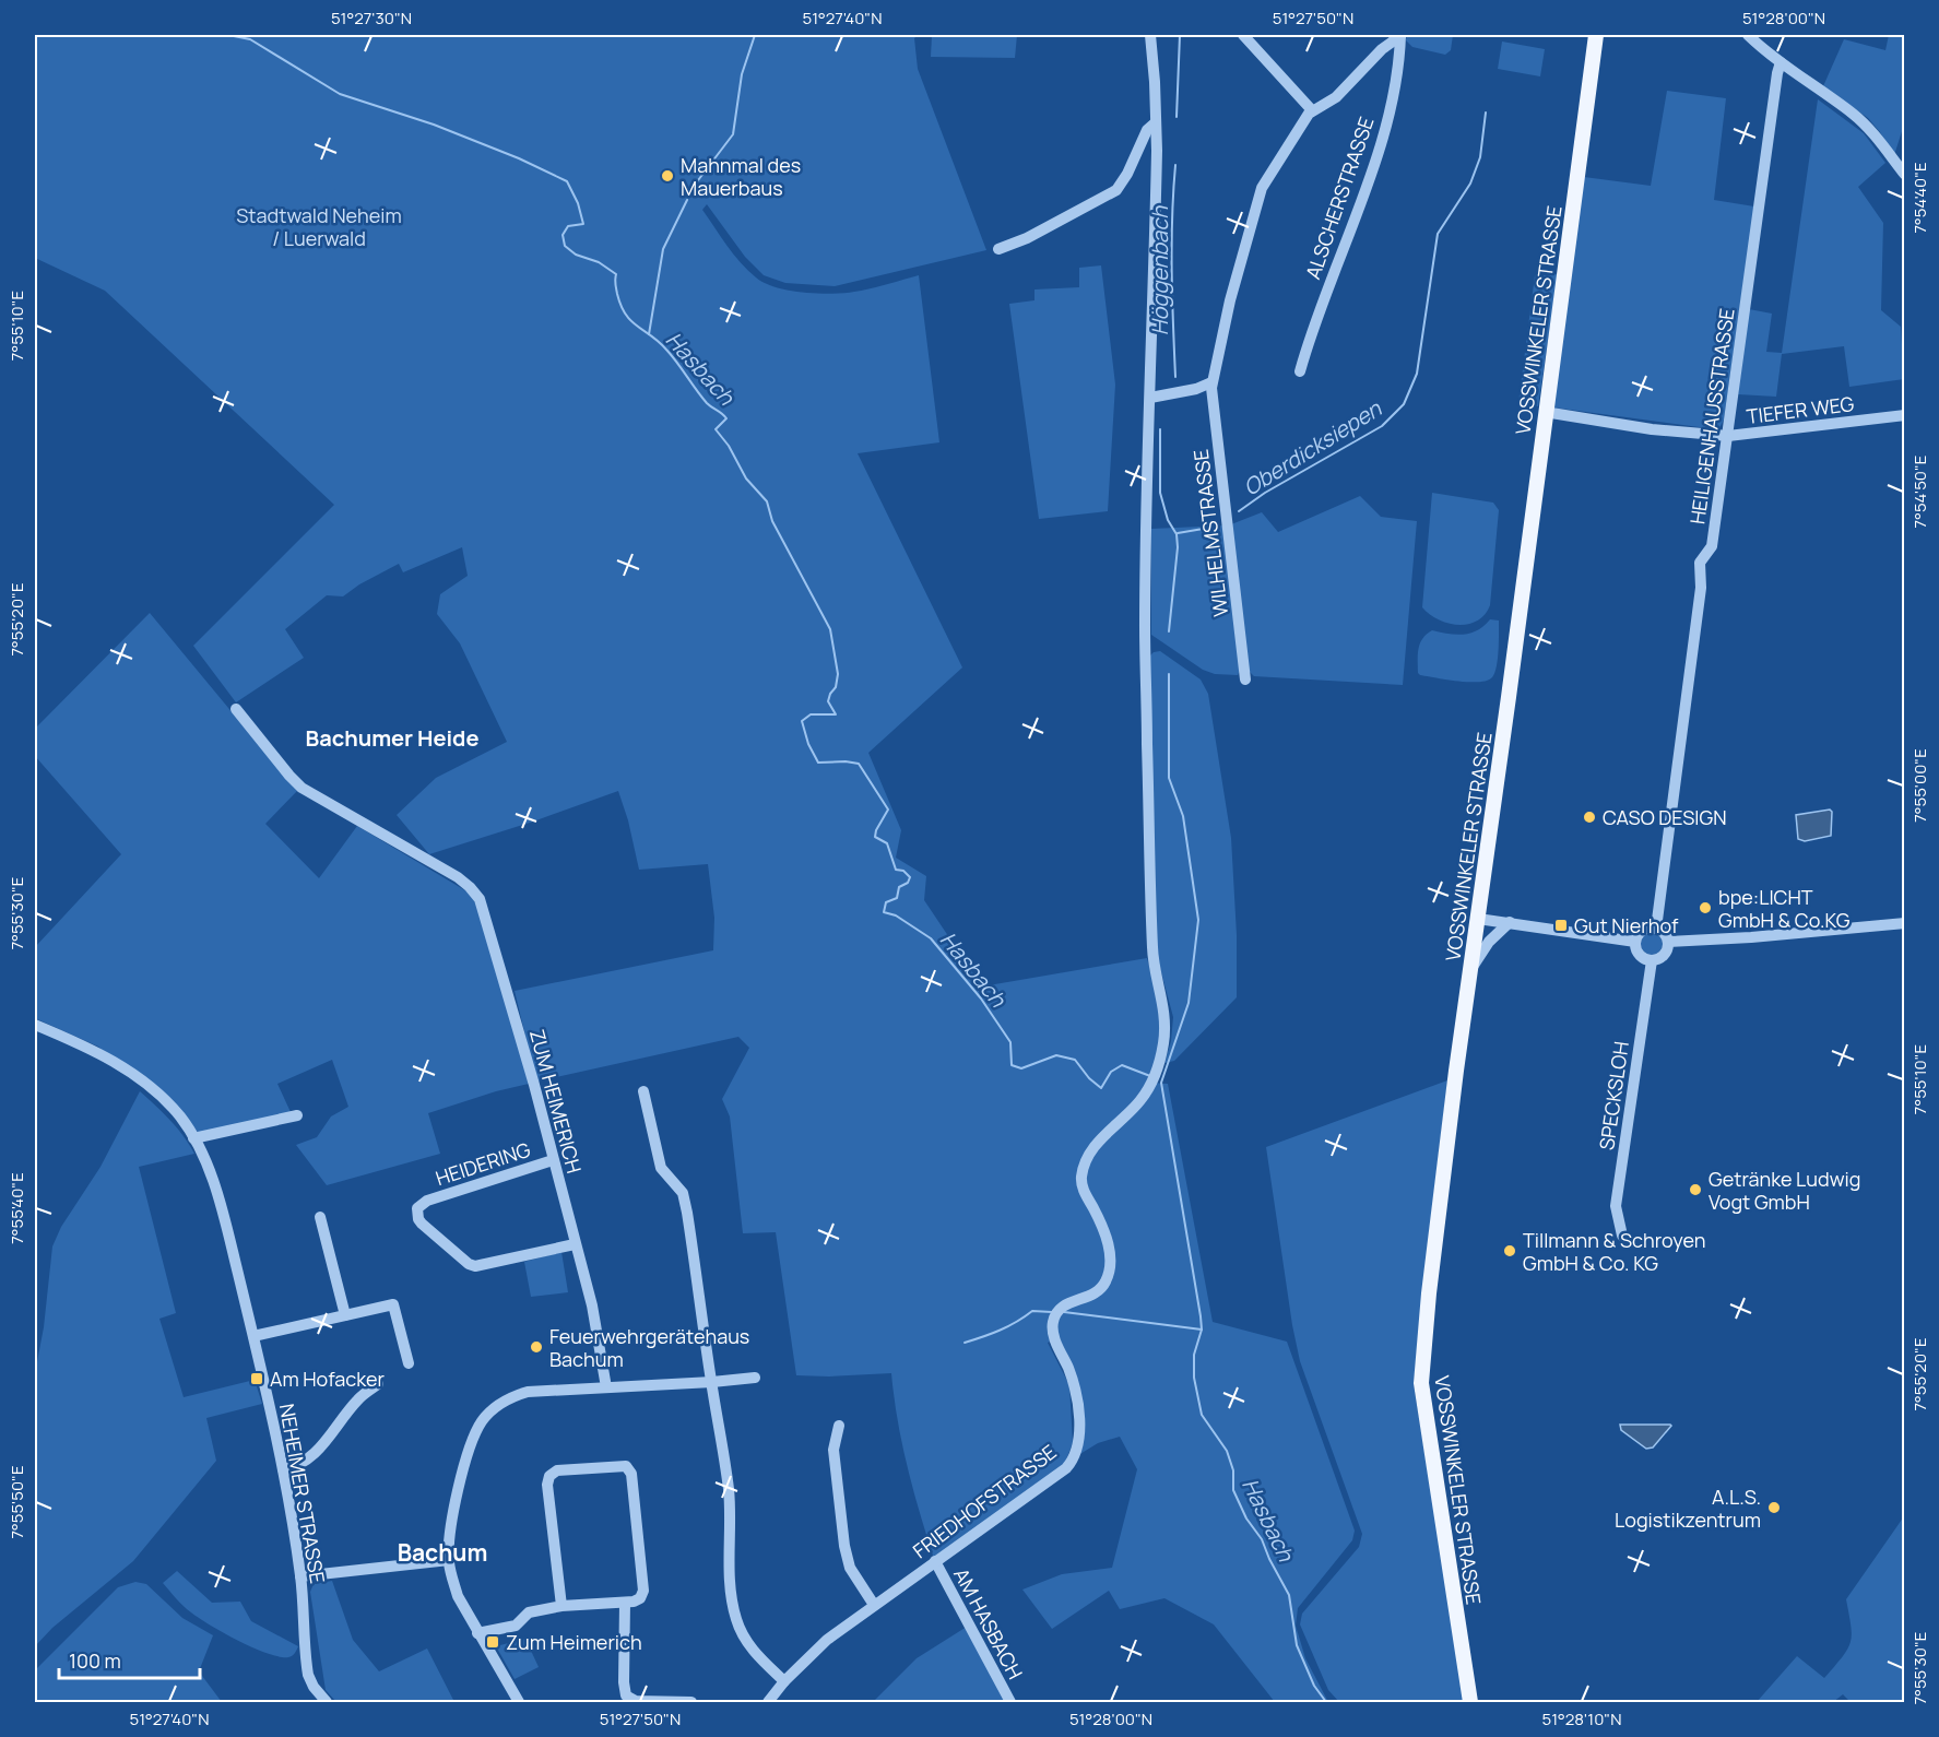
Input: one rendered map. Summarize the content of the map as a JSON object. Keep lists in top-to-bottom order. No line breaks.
{"streets":{"main road":["VOSSWINKELER STRASSE"],"street":["ALSCHERSTRASSE","TIEFER WEG","HEILIGENHAUSSTRASSE","WILHELMSTRASSE","SPECKSLOH","ZUM HEIMERICH","HEIDERING","NEHEIMER STRASSE","FRIEDHOFSTRASSE","AM HASBACH"]},"crossings":[["ALSCHERSTRASSE","WILHELMSTRASSE"],["VOSSWINKELER STRASSE","TIEFER WEG"],["TIEFER WEG","HEILIGENHAUSSTRASSE"],["HEILIGENHAUSSTRASSE","SPECKSLOH"],["ZUM HEIMERICH","HEIDERING"],["FRIEDHOFSTRASSE","AM HASBACH"]],"districts":["Bachumer Heide","Bachum"],"water":["Höggenbach","Hasbach","Oberdicksiepen"],"parks":["Stadtwald Neheim / Luerwald"],"places":{"other":["Mahnmal des Mauerbaus","CASO DESIGN","bpe:LICHT GmbH & Co.KG","Getränke Ludwig Vogt GmbH","Tillmann & Schroyen GmbH & Co. KG","Feuerwehrgerätehaus Bachum","A.L.S. Logistikzentrum"],"transit":["Gut Nierhof","Am Hofacker","Zum Heimerich"]},"scale_bar":"100 m","coordinates":["51°27'30\"N","51°27'40\"N","51°27'50\"N","51°28'00\"N","7°54'40\"E","7°55'10\"E","7°54'50\"E","7°55'20\"E","7°55'00\"E","7°55'30\"E","7°55'40\"E","7°55'50\"E","51°28'10\"N"]}
